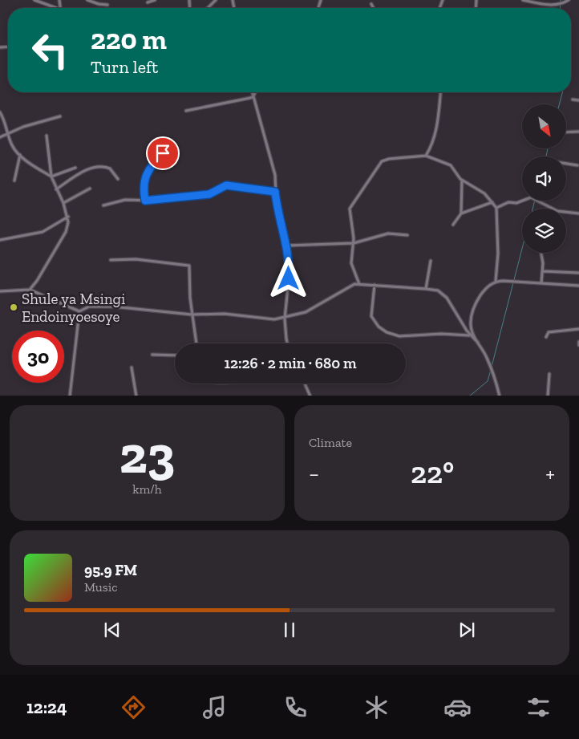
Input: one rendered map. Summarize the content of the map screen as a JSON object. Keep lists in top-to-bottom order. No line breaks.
{"places":["Shule ya Msingi Endoinyoesoye"],"north":"bottom right","page":{"turn":["220 m","Turn left"],"limit":"30","trip":"12:26 · 2 min · 680 m","tile":[["23","km/h"],"Climate"],"heat":["−","22°","+"],"song":["95.9 FM","Music"],"tabs":"12:24"}}
